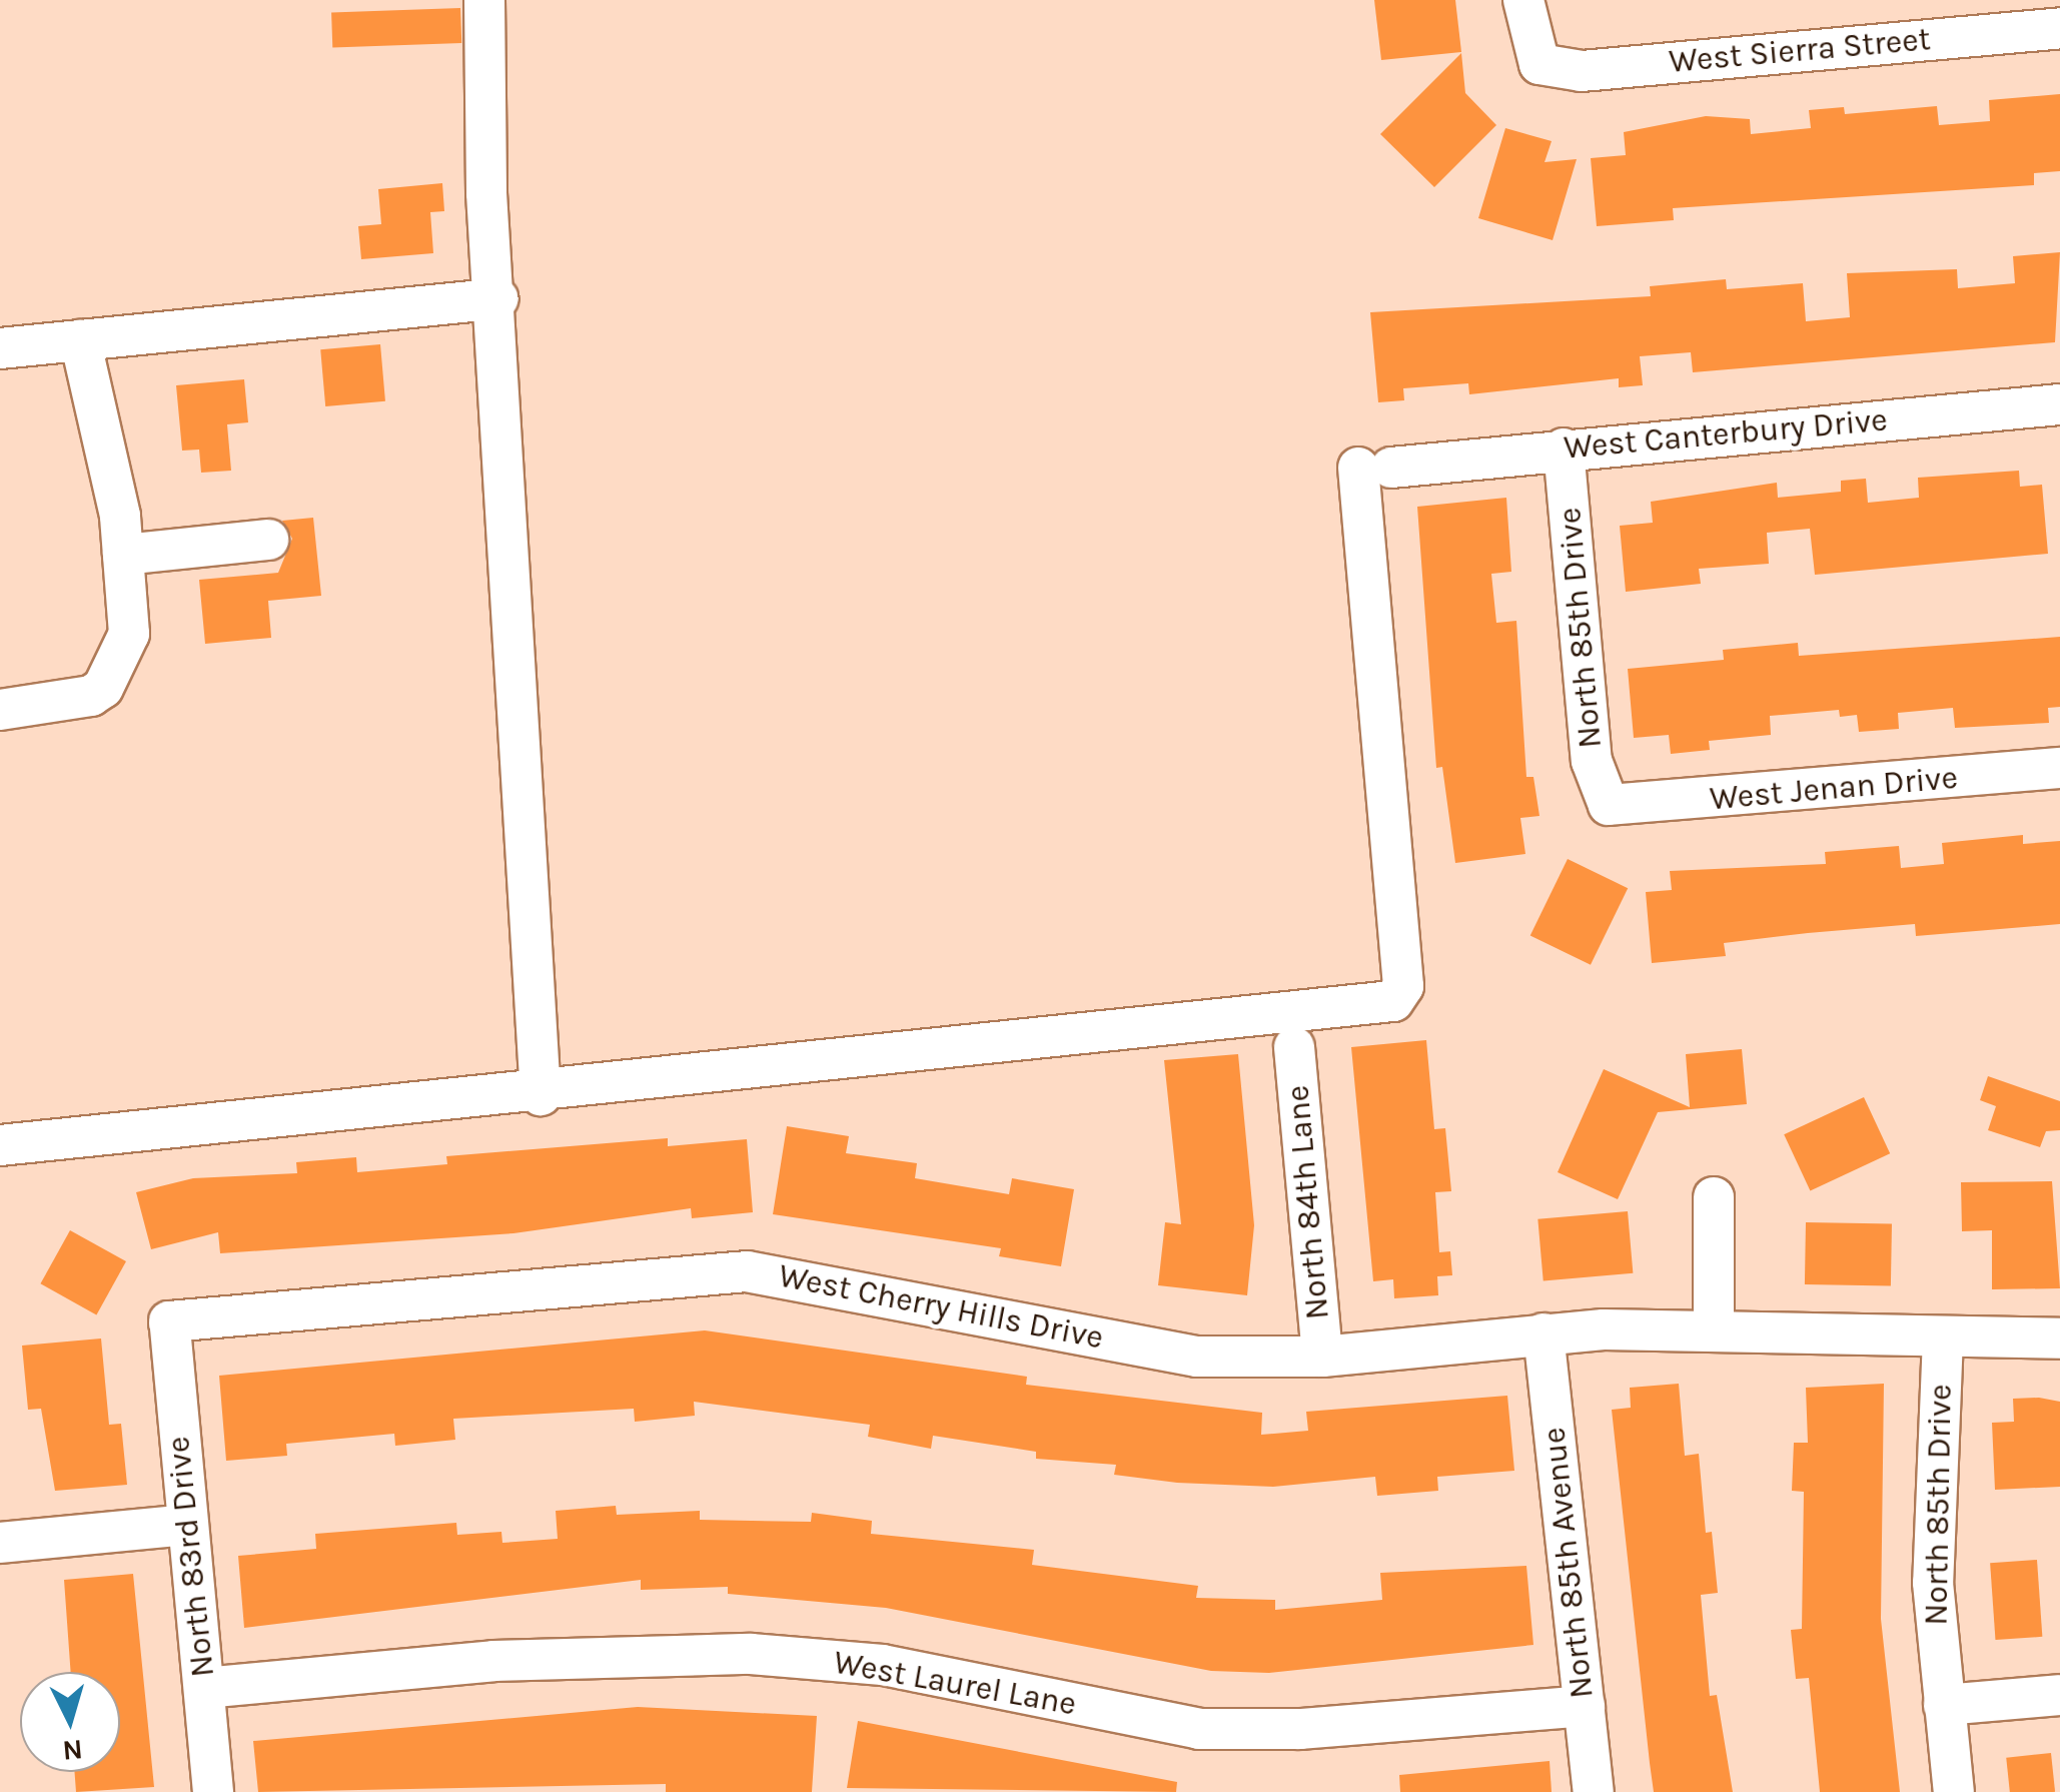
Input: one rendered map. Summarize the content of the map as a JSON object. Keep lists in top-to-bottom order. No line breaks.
{"streets":{"street":["West Sierra Street","West Canterbury Drive","North 85th Drive","West Jenan Drive","North 84th Lane","West Cherry Hills Drive","North 83rd Drive","North 85th Avenue","West Laurel Lane"]},"crossings":[["West Canterbury Drive","North 85th Drive"],["North 85th Drive","West Jenan Drive"],["North 85th Drive","West Cherry Hills Drive"],["North 84th Lane","West Cherry Hills Drive"],["West Cherry Hills Drive","North 83rd Drive"],["West Cherry Hills Drive","North 85th Avenue"],["North 83rd Drive","West Laurel Lane"],["North 85th Avenue","West Laurel Lane"]],"north":"bottom"}
